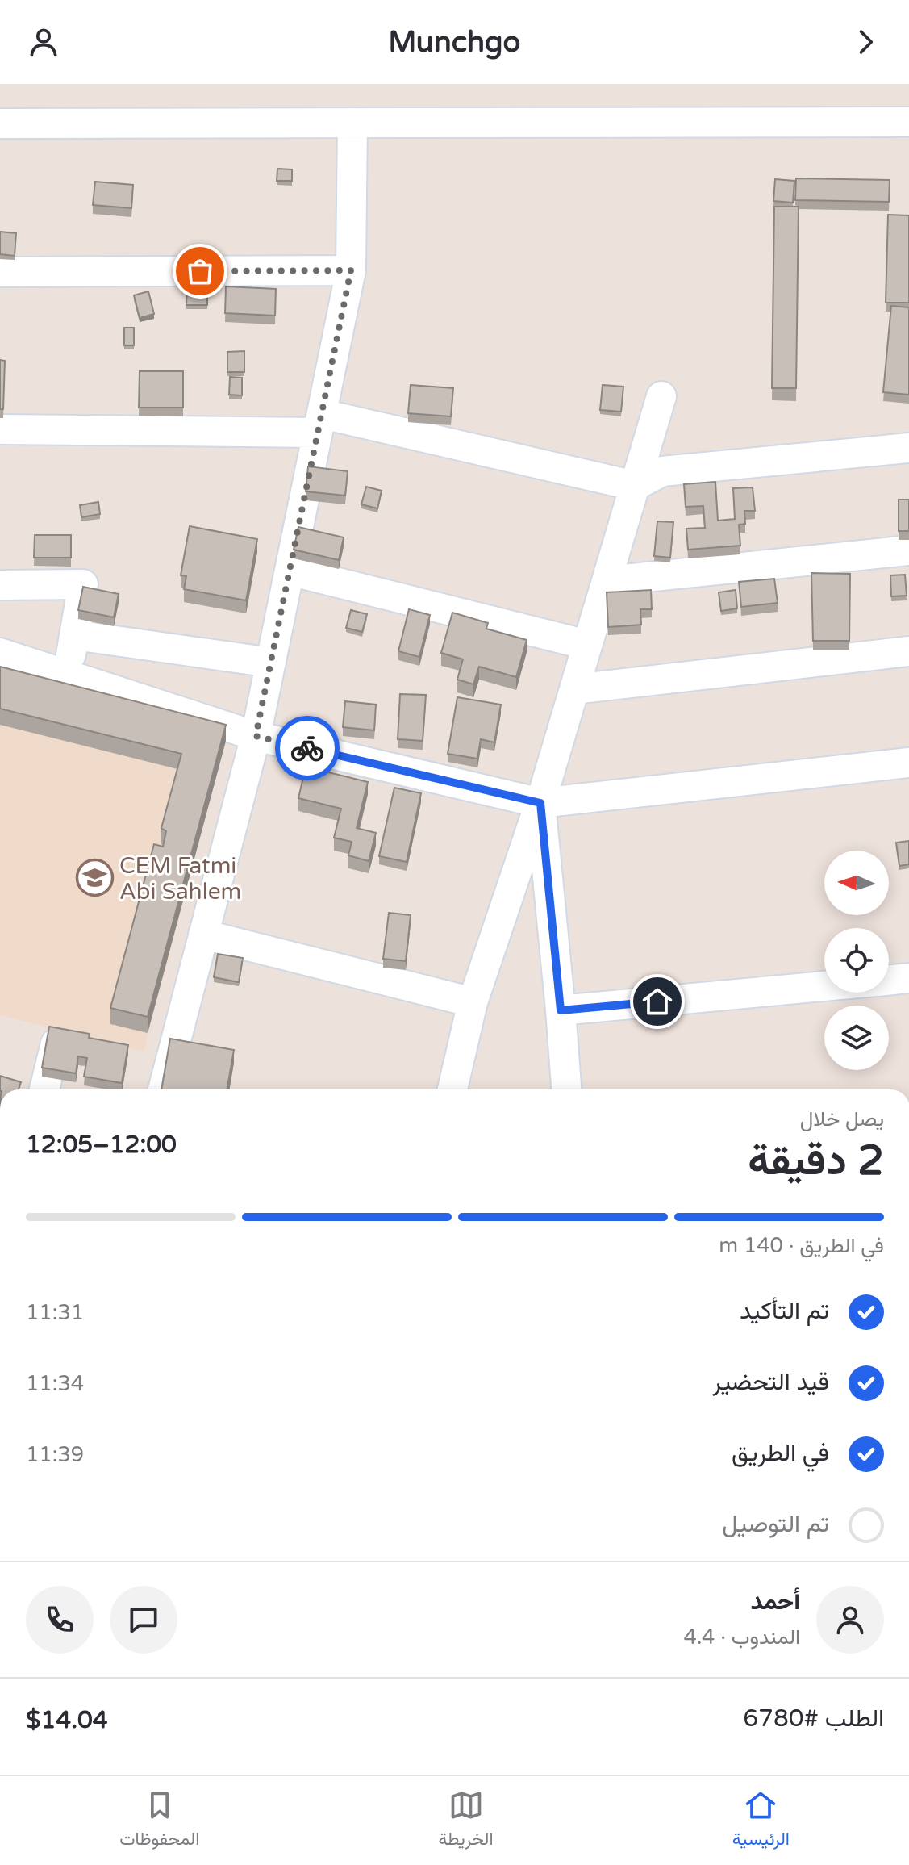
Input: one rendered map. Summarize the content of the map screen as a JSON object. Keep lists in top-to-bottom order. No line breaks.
{"places":{"school or university":["CEM Fatmi Abi Sahlem"]},"north":"left","page":{"header":"Munchgo","heading":["2 دقيقة","يصل خلال","12:00–12:05"],"panel":["أحمد","المندوب · 4.4","الطلب #6780","$14.04"],"bar":"في الطريق · 140 m","list":[["تم التأكيد","11:31"],["قيد التحضير","11:34"],["في الطريق","11:39"],"تم التوصيل"],"tabs":["الرئيسية","الخريطة","المحفوظات"]}}
